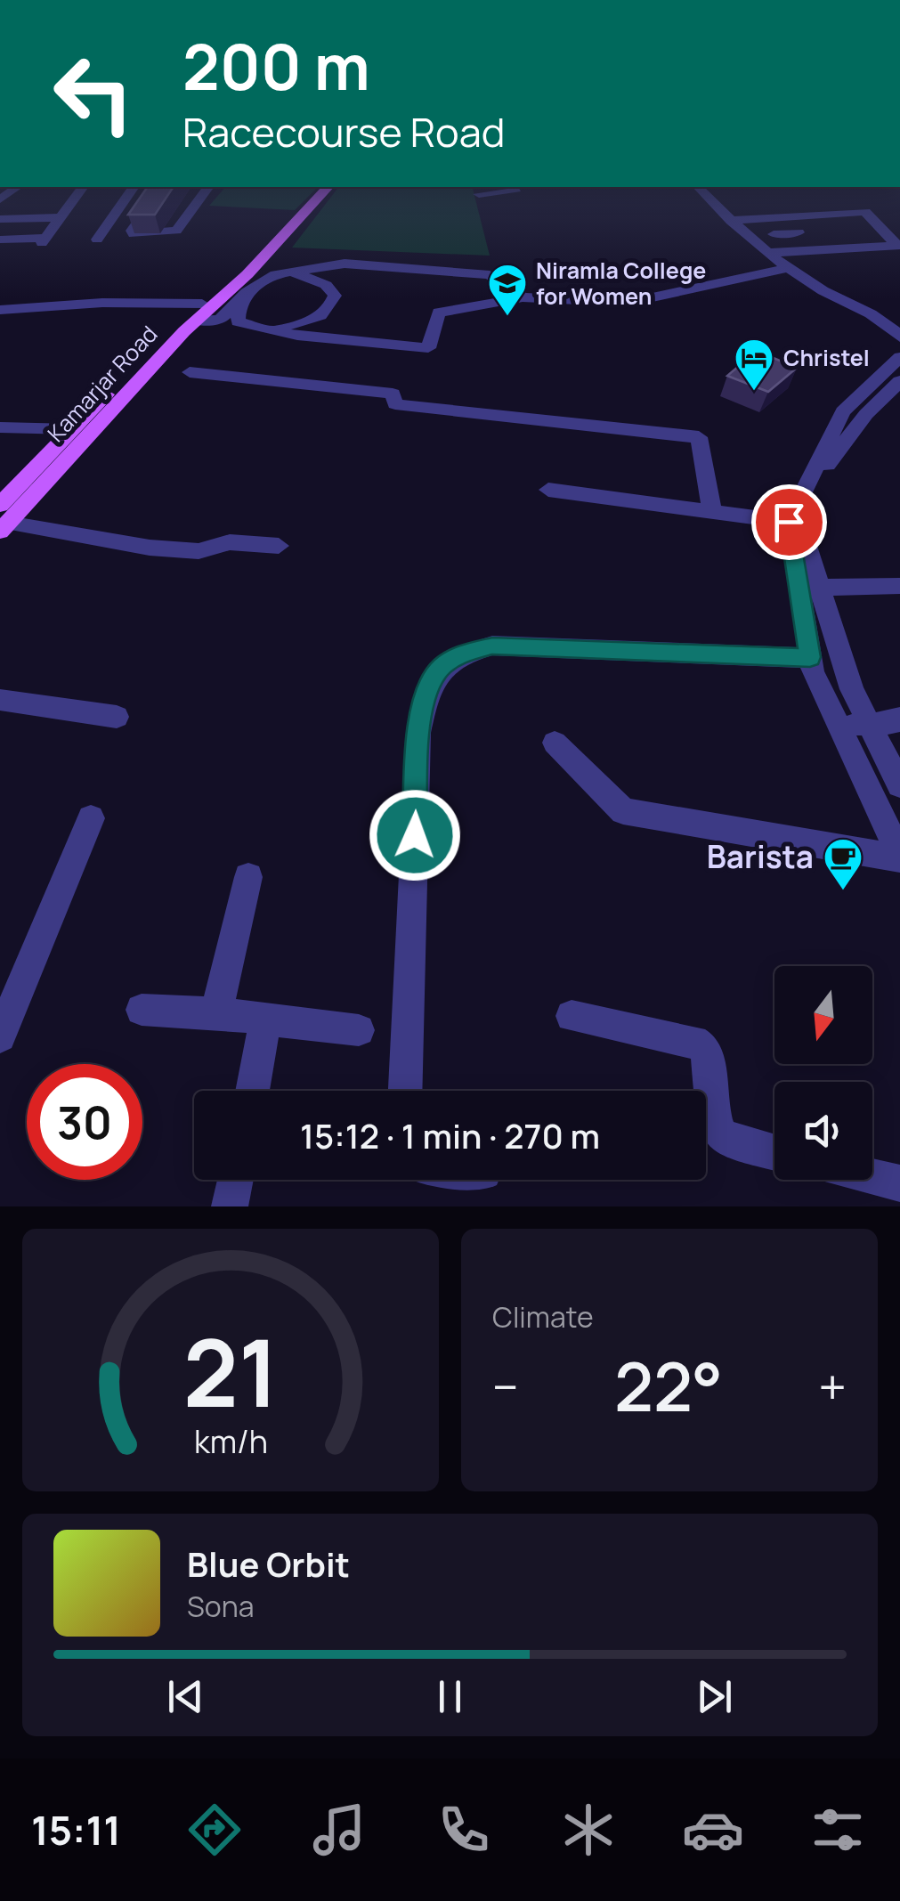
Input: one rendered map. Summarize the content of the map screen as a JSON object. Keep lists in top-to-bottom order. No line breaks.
{"streets":{"main road":["Kamarjar Road"]},"places":{"school or university":["Niramla College for Women"],"hotel":["Christel"],"cafe":["Barista"]},"north":"bottom","page":{"turn":["200 m","Racecourse Road"],"limit":"30","trip":"15:12 · 1 min · 270 m","tile":"Climate","heat":["−","22°","+"],"song":["Blue Orbit","Sona"],"tabs":"15:11","gauge":["21","km/h"]}}
